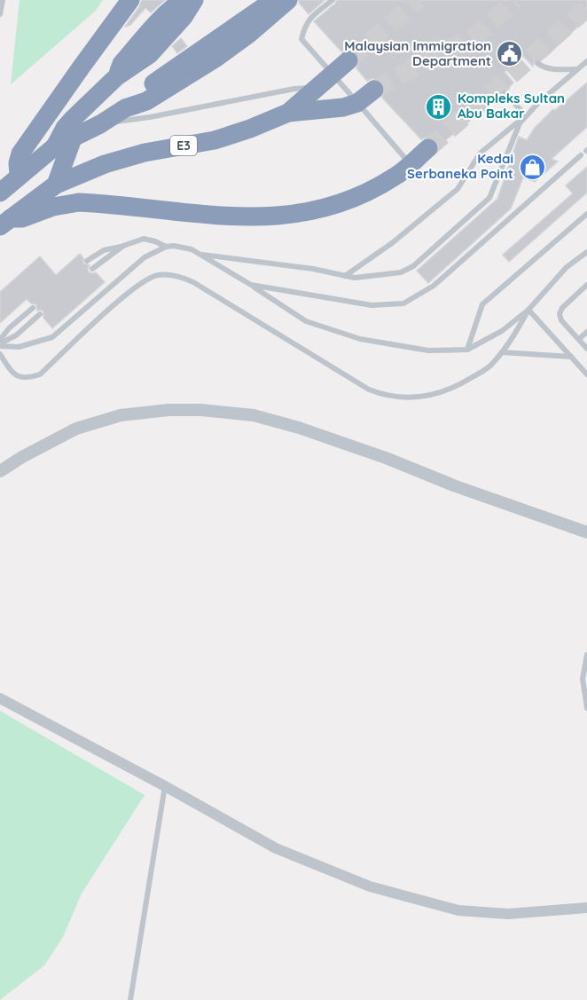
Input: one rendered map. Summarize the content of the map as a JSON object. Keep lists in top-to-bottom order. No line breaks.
{"streets":{"highway":["E3"]},"places":{"public building":["Malaysian Immigration Department"],"building":["Kompleks Sultan Abu Bakar"],"shop":["Kedai Serbaneka Point"]}}
